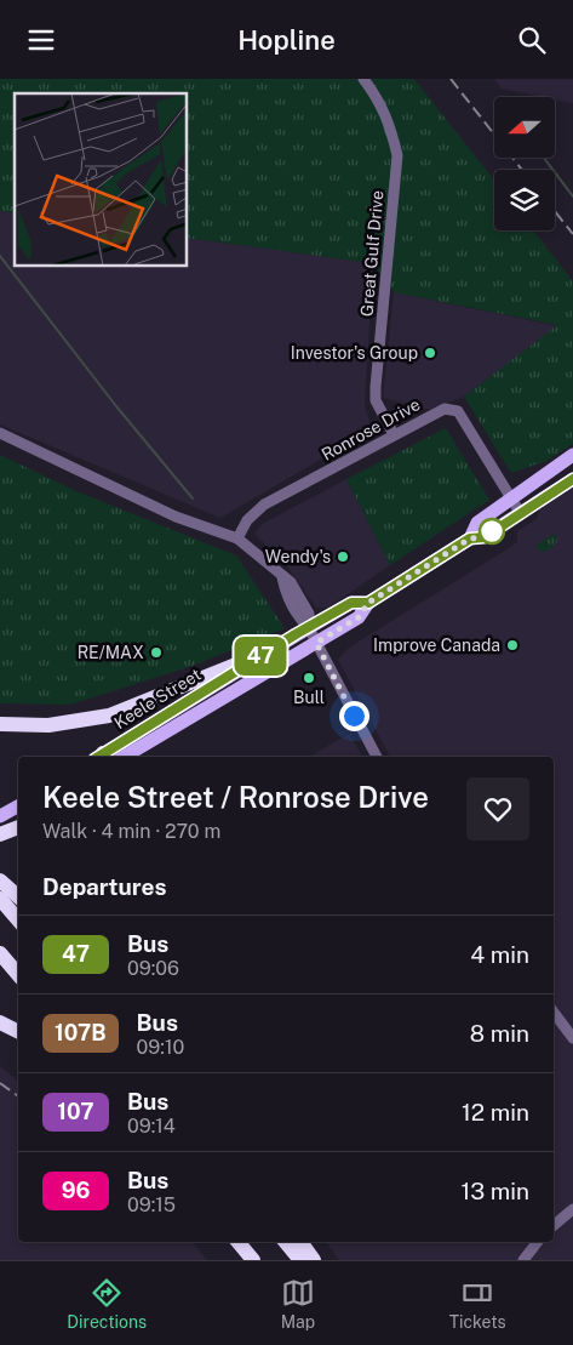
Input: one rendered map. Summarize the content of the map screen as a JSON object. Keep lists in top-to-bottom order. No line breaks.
{"streets":{"main road":["Keele Street"],"street":["Great Gulf Drive","Ronrose Drive"]},"crossings":[["Great Gulf Drive","Ronrose Drive"],["Ronrose Drive","Keele Street"]],"places":["Investor's Group","Wendy's","Improve Canada","RE/MAX","Bull"],"lines":["bus line 47"],"north":"left","page":{"header":"Hopline","on_map":"47","heading":[["Keele Street / Ronrose Drive","Walk · 4 min · 270 m"],"Departures"],"list":[{"mark":"47","name":"Bus","note":"09:06","value":"4 min"},{"mark":"107B","name":"Bus","note":"09:10","value":"8 min"},{"mark":"107","name":"Bus","note":"09:14","value":"12 min"},{"mark":"96","name":"Bus","note":"09:15","value":"13 min"}],"tabs":["Directions","Map","Tickets"]}}
